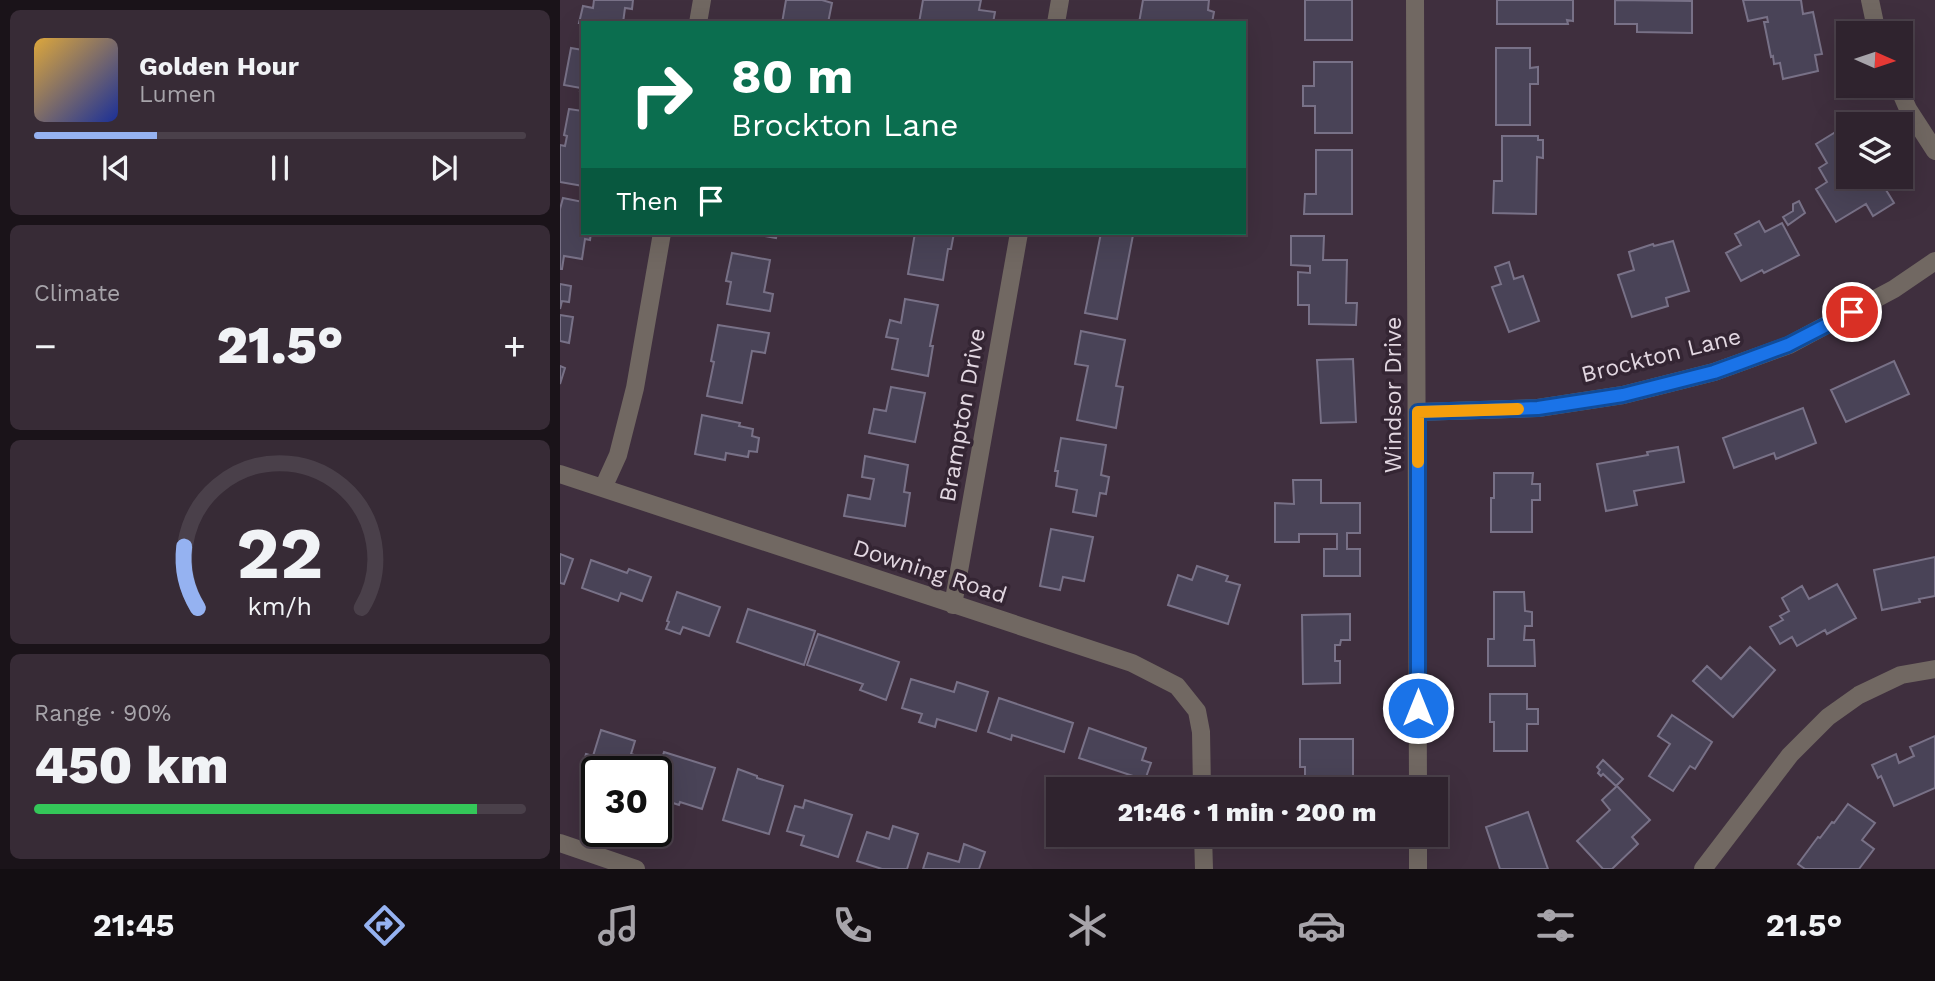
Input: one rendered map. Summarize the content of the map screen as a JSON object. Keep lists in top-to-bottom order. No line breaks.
{"streets":{"street":["Brockton Lane","Windsor Drive","Brampton Drive","Downing Road"]},"crossings":[["Brockton Lane","Windsor Drive"],["Brampton Drive","Downing Road"]],"north":"right","page":{"turn":["80 m","Brockton Lane"],"song":["Golden Hour","Lumen"],"then":"Then","tile":["Climate",["Range · 90%","450 km"]],"heat":["−","21.5°","+"],"limit":"30","trip":"21:46 · 1 min · 200 m","tabs":["21:45","21.5°"],"gauge":["22","km/h"]}}
